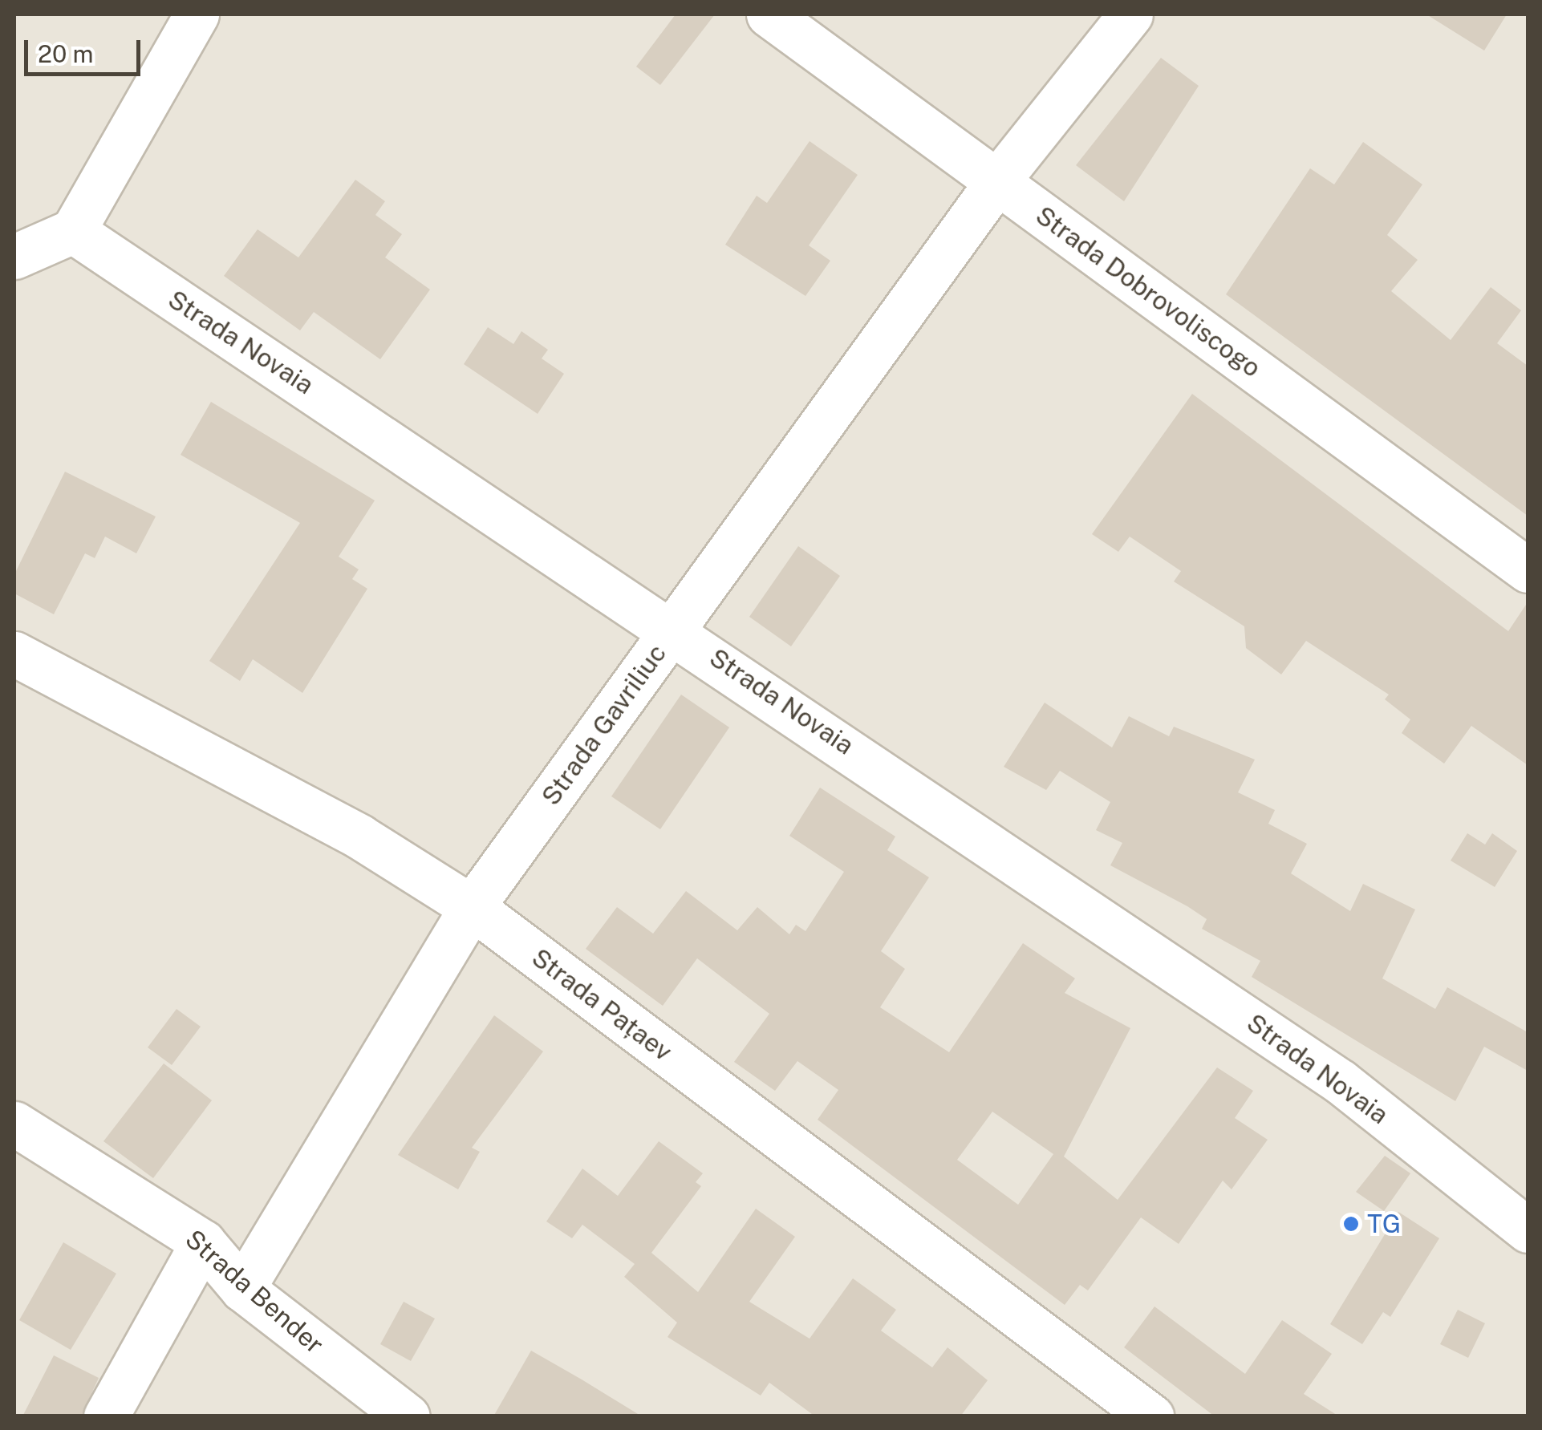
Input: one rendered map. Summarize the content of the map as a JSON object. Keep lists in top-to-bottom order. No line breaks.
{"streets":{"street":["Strada Dobrovoliscogo","Strada Novaia","Strada Gavriliuc","Strada Pațaev","Strada Bender"]},"crossings":[["Strada Dobrovoliscogo","Strada Gavriliuc"],["Strada Novaia","Strada Gavriliuc"],["Strada Gavriliuc","Strada Pațaev"],["Strada Gavriliuc","Strada Bender"]],"places":["TG"],"scale_bar":"20 m"}
